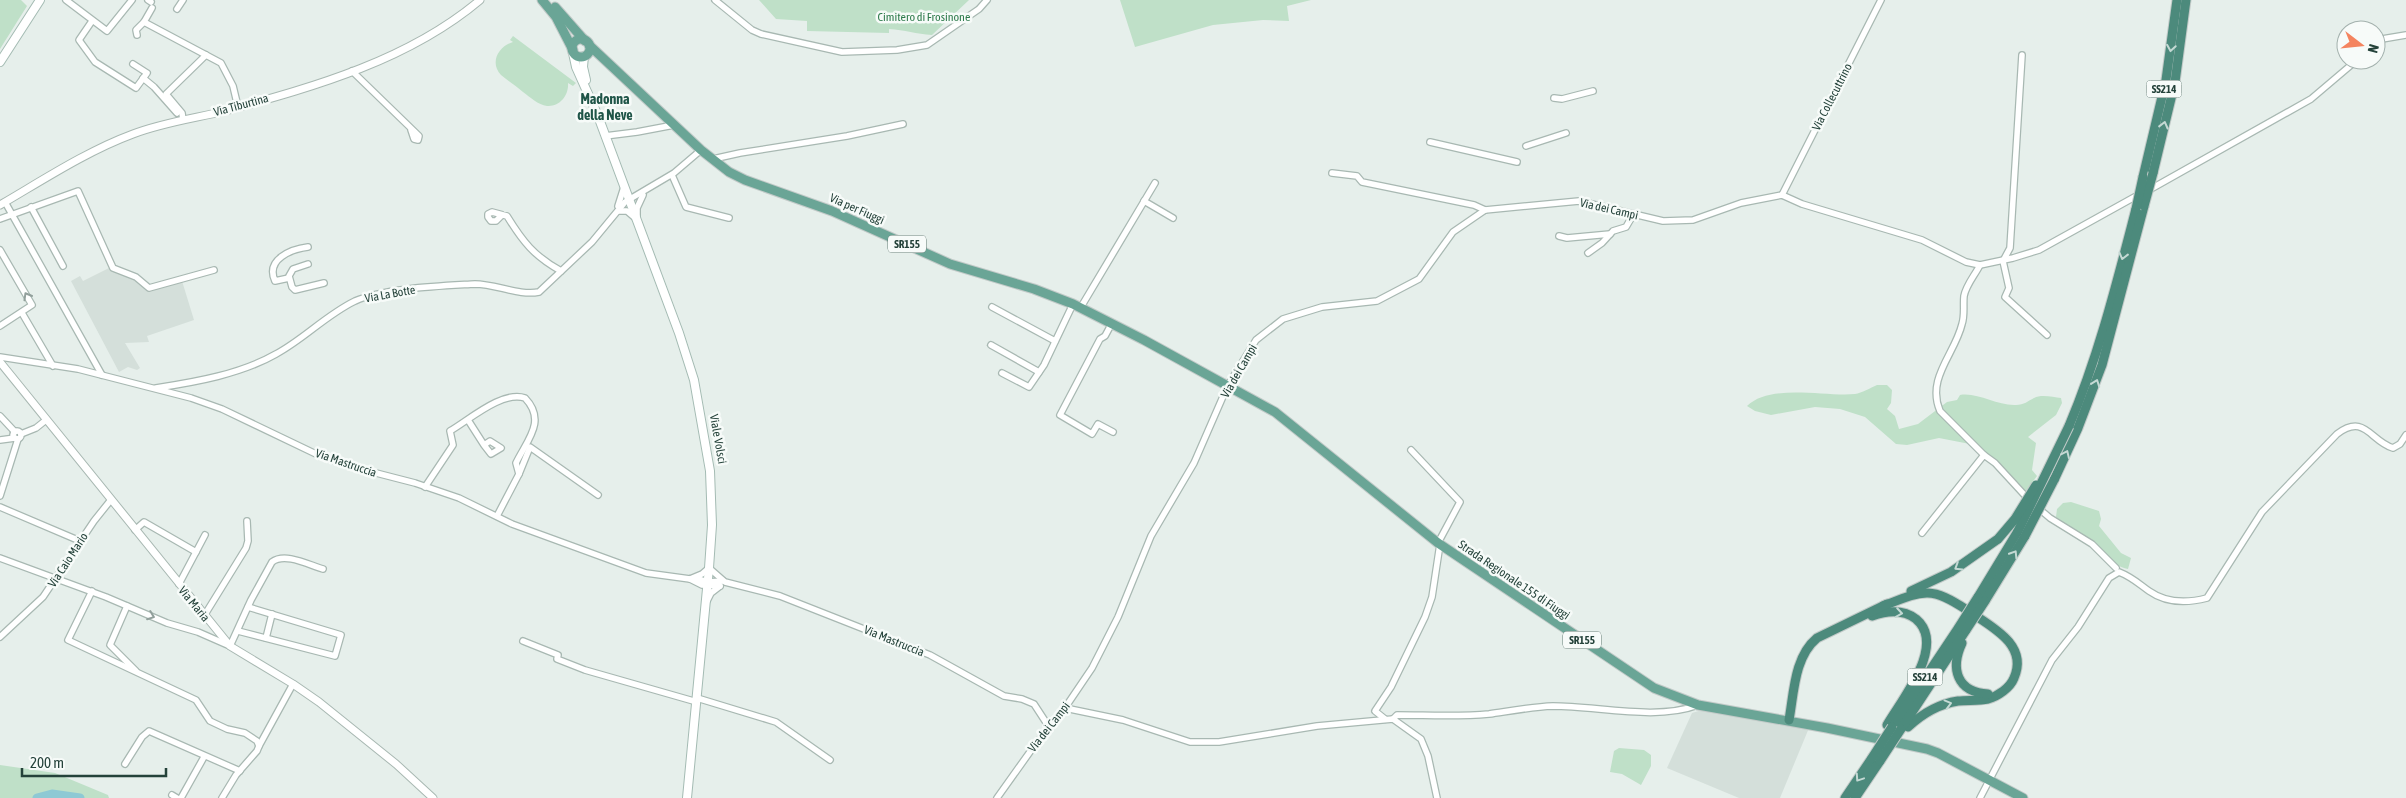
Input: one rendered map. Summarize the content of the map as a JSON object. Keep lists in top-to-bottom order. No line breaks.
{"streets":{"highway":["SS214"],"main road":["Via per Fiuggi","SR155","Viale Volsci","Strada Regionale 155 di Fiuggi"],"street":["Via Collecuttrino","Via Tiburtina","Via dei Campi","Via La Botte","Via Mastruccia","Via Caio Mario","Via Maria"]},"crossings":[["Via Collecuttrino","Via dei Campi"],["Via per Fiuggi","Via dei Campi"],["Via per Fiuggi","Viale Volsci"],["Via per Fiuggi","Strada Regionale 155 di Fiuggi"],["Via dei Campi","Via Mastruccia"],["Via dei Campi","Strada Regionale 155 di Fiuggi"],["SR155","Strada Regionale 155 di Fiuggi"],["Via La Botte","Via Mastruccia"],["Viale Volsci","Via Mastruccia"],["Via Caio Mario","Via Maria"]],"districts":["Madonna della Neve"],"parks":["Cimitero di Frosinone"],"scale_bar":"200 m","north":"right"}
